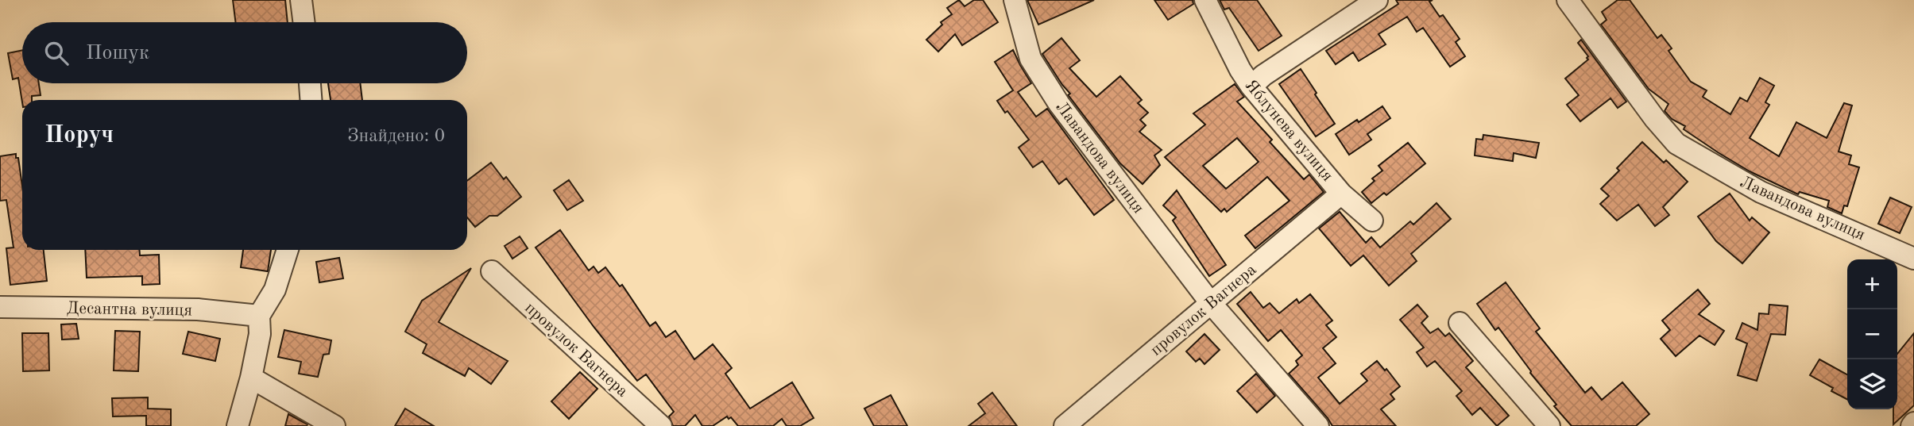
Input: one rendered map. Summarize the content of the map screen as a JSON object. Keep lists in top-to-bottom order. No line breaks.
{"streets":{"street":["Яблунева вулиця","Лавандова вулиця","Десантна вулиця","провулок Вагнера"]},"crossings":[["Яблунева вулиця","провулок Вагнера"],["Лавандова вулиця","провулок Вагнера"]],"page":{"search":"Пошук","heading":["Поруч","Знайдено: 0"],"map_buttons":["+","−"]}}
